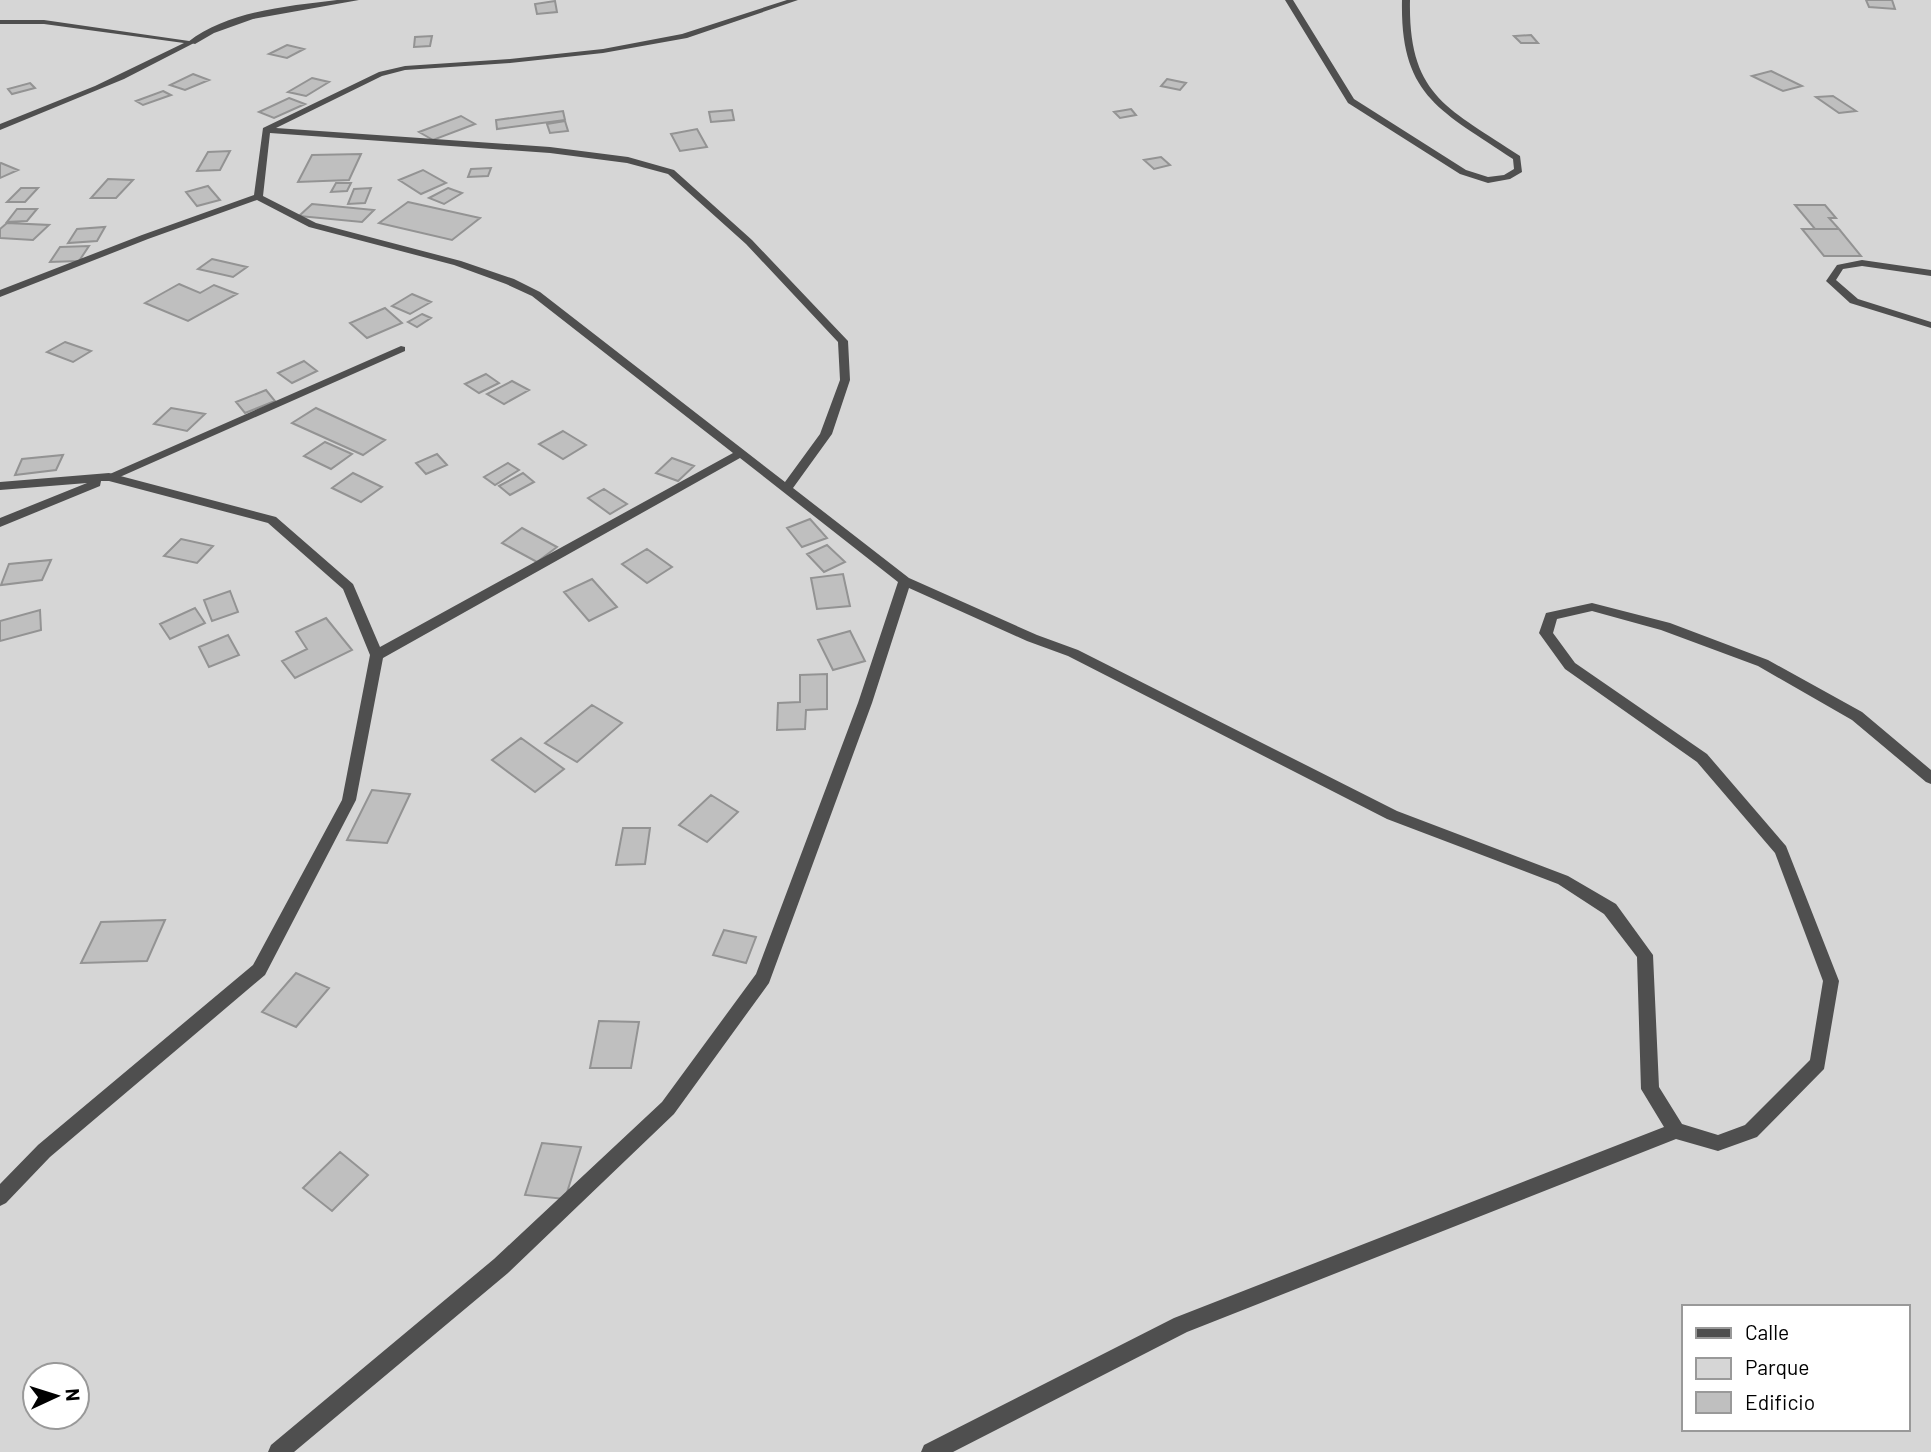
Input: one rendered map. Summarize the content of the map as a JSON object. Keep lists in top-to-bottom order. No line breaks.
{"legend":["Calle","Parque","Edificio"],"north":"right"}
